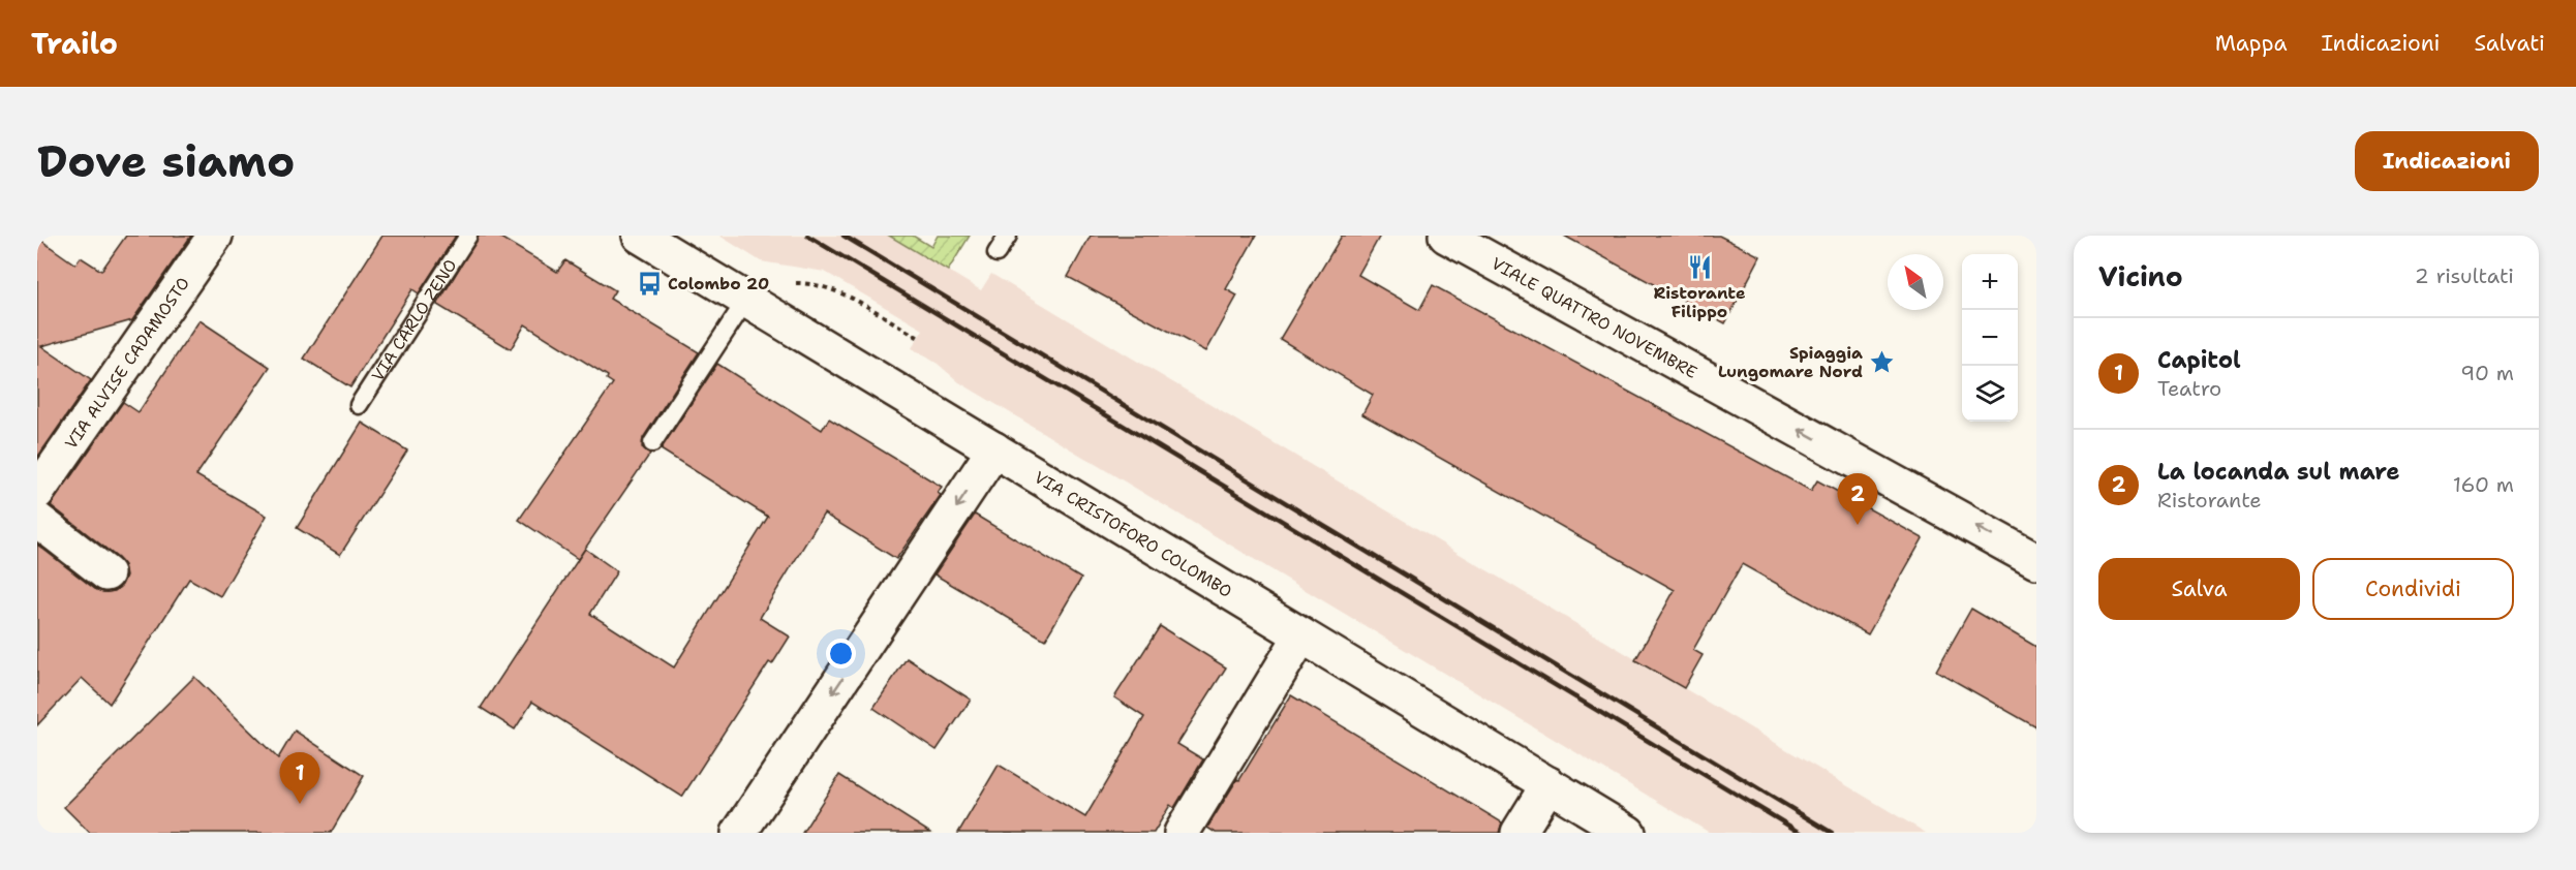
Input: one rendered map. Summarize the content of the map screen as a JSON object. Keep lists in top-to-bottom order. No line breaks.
{"streets":{"street":["VIALE QUATTRO NOVEMBRE","VIA ALVISE CADAMOSTO","VIA CRISTOFORO COLOMBO"],"lane":["VIA CARLO ZENO"]},"one_way":["VIALE QUATTRO NOVEMBRE"],"places":{"restaurant":["Ristorante Filippo"],"bus stop":["Colombo 20"],"place":["Spiaggia Lungomare Nord"]},"north":"top left","page":{"header":"Trailo","nav":["Mappa","Indicazioni","Salvati"],"buttons":["Indicazioni",["Salva","Condividi"]],"title":"Dove siamo","heading":["Vicino","2 risultati"],"map_buttons":["+","−"],"list":[{"mark":"1","name":"Capitol","note":"Teatro","value":"90 m"},{"mark":"2","name":"La locanda sul mare","note":"Ristorante","value":"160 m"}],"pins":["2","1"]}}
